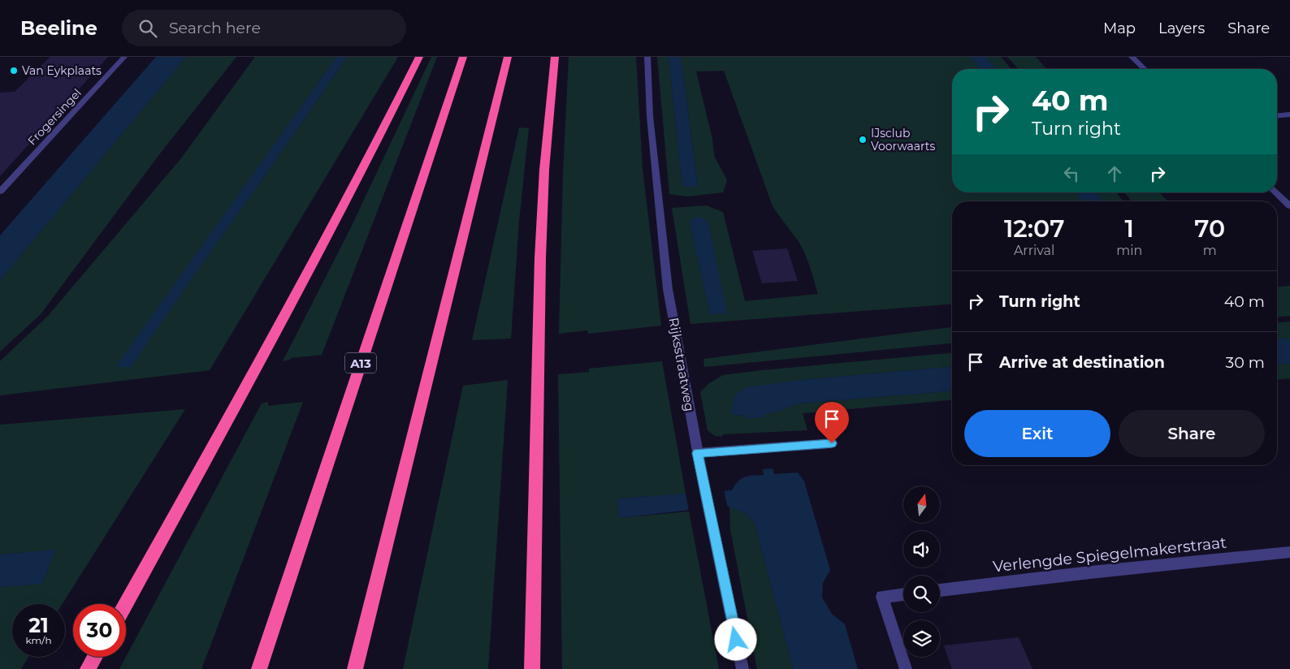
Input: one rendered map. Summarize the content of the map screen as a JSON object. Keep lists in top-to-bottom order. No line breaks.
{"streets":{"highway":["A13"],"street":["Frogersingel","Rijksstraatweg","Verlengde Spiegelmakerstraat"]},"places":["Van Eykplaats","IJsclub Voorwaarts"],"north":"top","page":{"header":"Beeline","search":"Search here","nav":["Map","Layers","Share"],"turn":["40 m","Turn right"],"eta":["12:07","Arrival","1","min","70","m"],"list":[{"name":"Turn right","value":"40 m"},{"name":"Arrive at destination","value":"30 m"}],"buttons":["Exit","Share"],"speed":"21 km/h","limit":"30"}}
